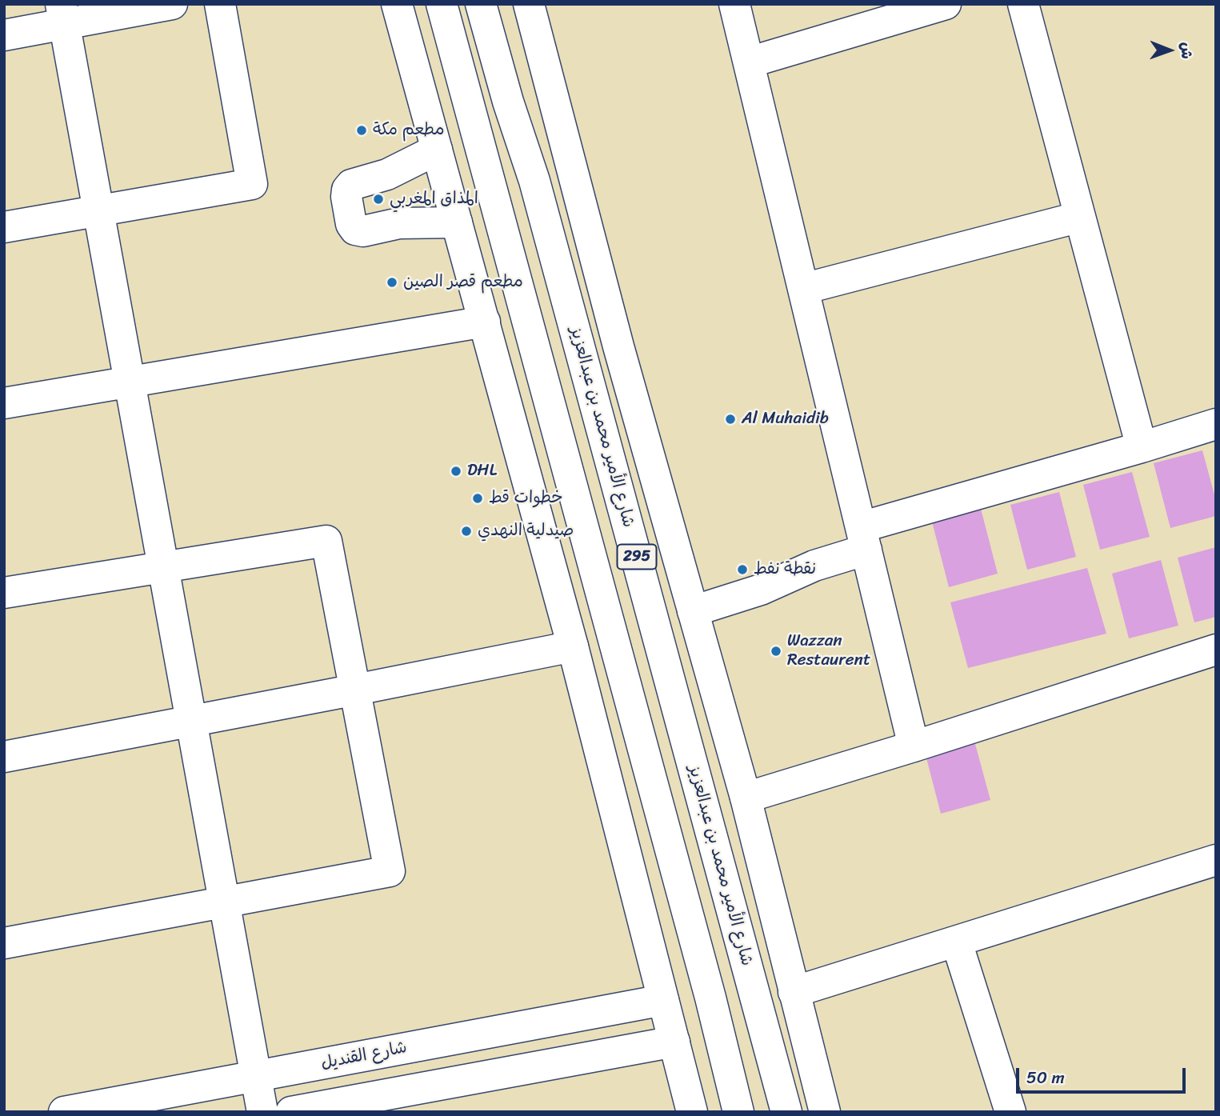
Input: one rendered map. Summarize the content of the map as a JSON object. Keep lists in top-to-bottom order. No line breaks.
{"streets":{"main road":["شارع الأمير محمد بن عبدالعزيز","295","شارع القنديل"]},"places":["مطعم مكة","المذاق المغربي","مطعم قصر الصين","Al Muhaidib","DHL","خطوات قط","صيدلية النهدي","نقطة نفط","Wazzan Restaurent"],"scale_bar":"50 m","north":"right"}
